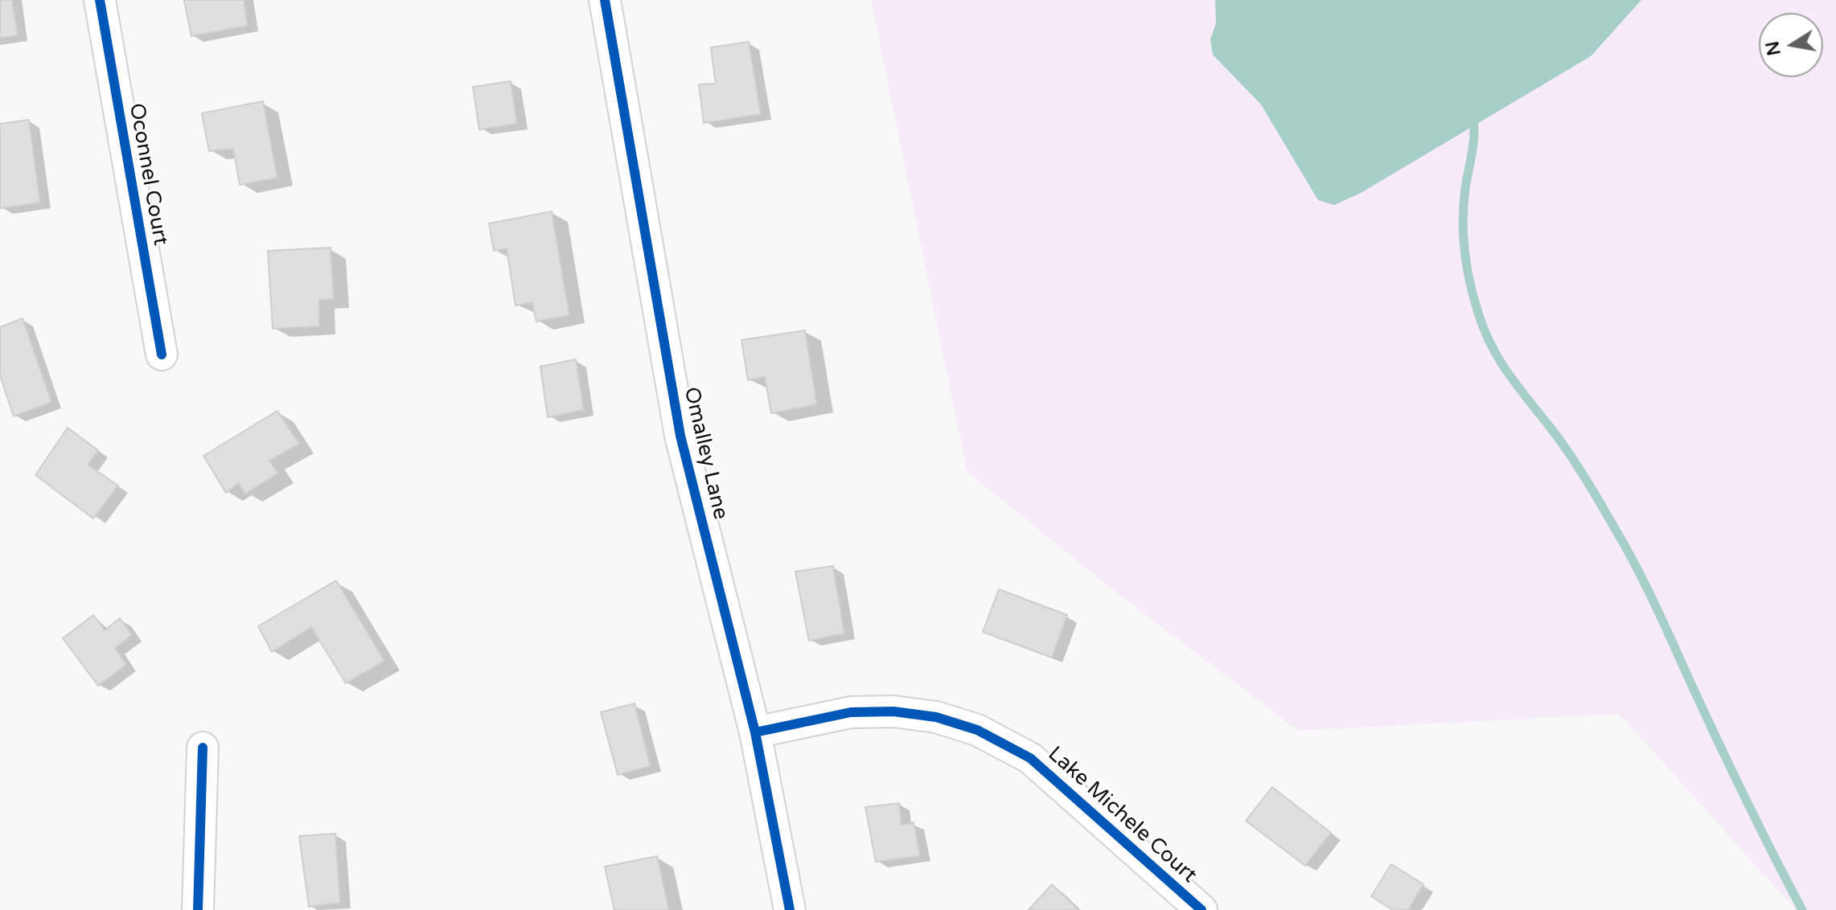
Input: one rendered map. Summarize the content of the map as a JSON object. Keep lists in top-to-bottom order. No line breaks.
{"streets":{"street":["Oconnel Court","Omalley Lane","Lake Michele Court"]},"crossings":[["Omalley Lane","Lake Michele Court"]],"north":"left"}
